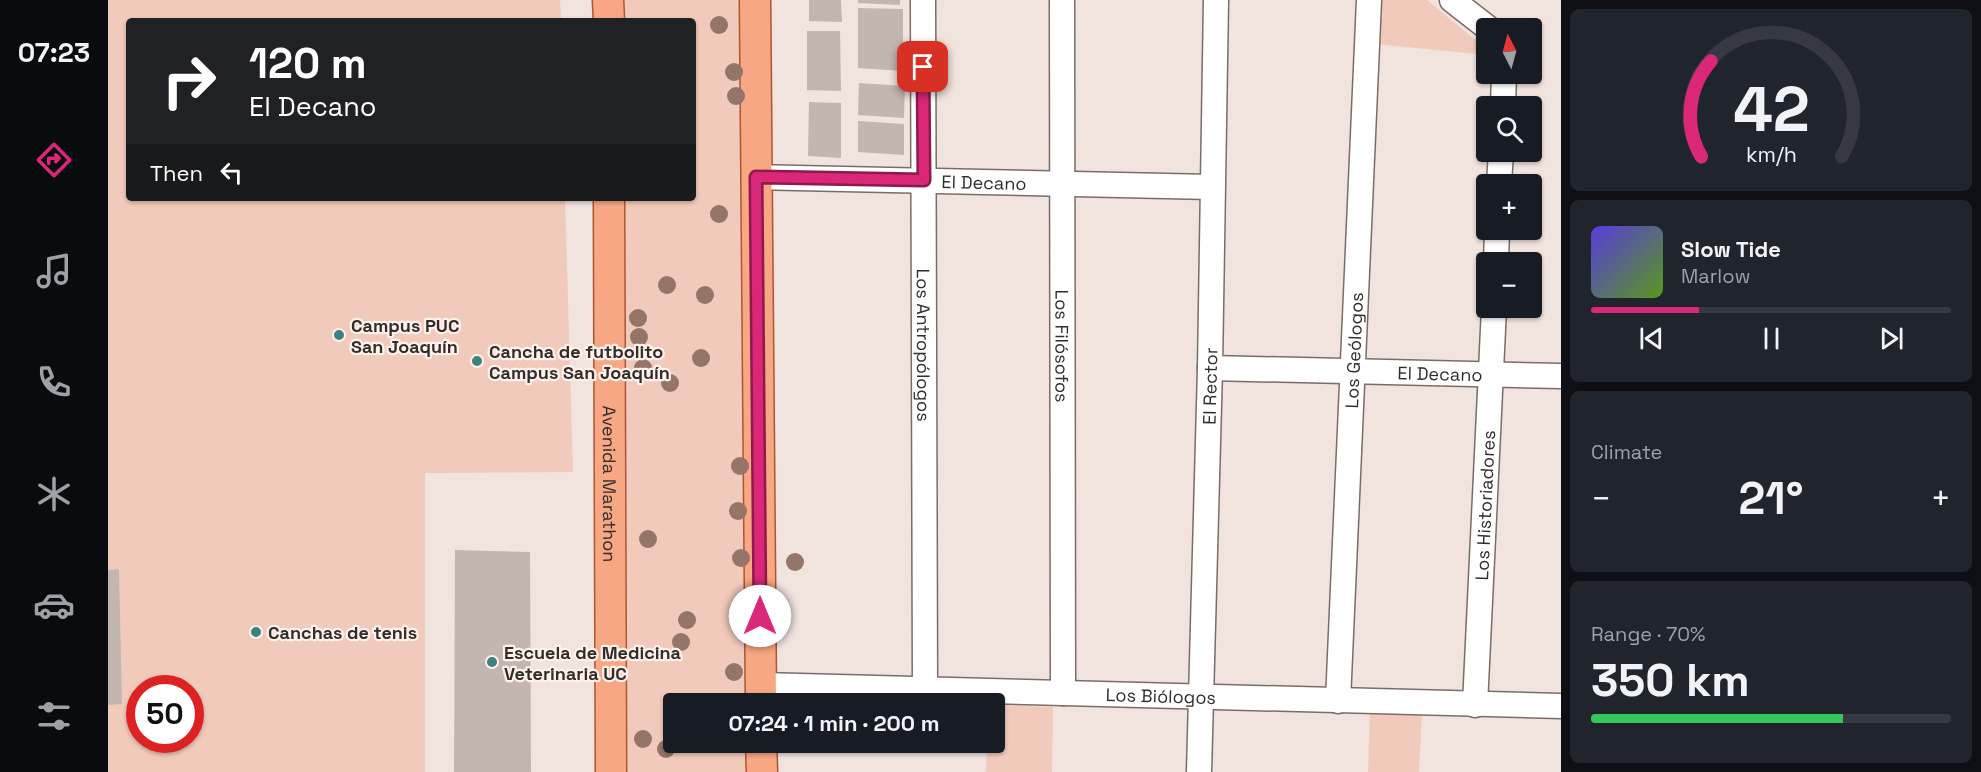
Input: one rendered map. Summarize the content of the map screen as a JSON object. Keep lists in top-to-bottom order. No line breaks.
{"streets":{"main road":["Avenida Marathon"],"street":["El Decano","Los Antropólogos","Los Filósofos","Los Geólogos","El Rector","Los Historiadores","Los Biólogos"]},"crossings":[["El Decano","Los Antropólogos"],["El Decano","Los Filósofos"],["El Decano","Los Geólogos"],["El Decano","El Rector"],["El Decano","Los Historiadores"],["Los Antropólogos","Los Biólogos"],["Los Filósofos","Los Biólogos"],["Los Geólogos","Los Biólogos"],["El Rector","Los Biólogos"],["Los Historiadores","Los Biólogos"]],"places":["Campus PUC San Joaquín","Cancha de futbolito Campus San Joaquín","Canchas de tenis","Escuela de Medicina Veterinaria UC"],"north":"top","page":{"tabs":"07:23","map_buttons":["+","−"],"turn":["120 m","El Decano"],"then":"Then","song":["Slow Tide","Marlow"],"tile":["Climate",["Range · 70%","350 km"]],"heat":["−","21°","+"],"limit":"50","trip":"07:24 · 1 min · 200 m","gauge":["42","km/h"]}}
